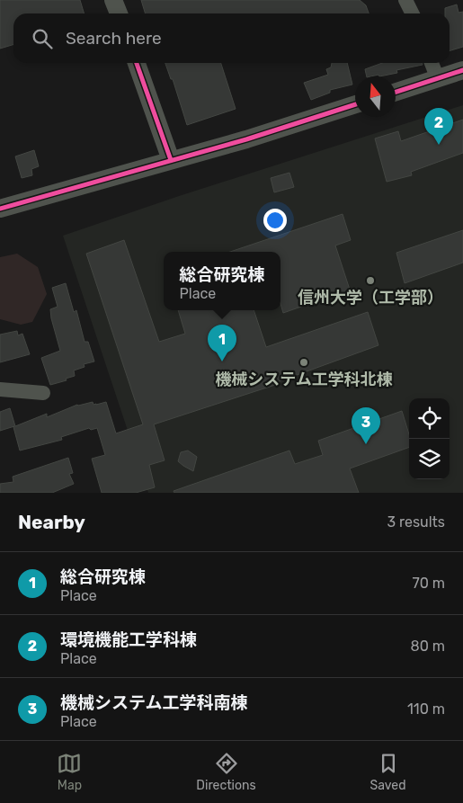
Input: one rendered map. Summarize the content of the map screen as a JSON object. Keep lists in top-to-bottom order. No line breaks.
{"places":["信州大学（工学部）","機械システム工学科北棟"],"north":"top","page":{"search":"Search here","pins":["2","1","3"],"popup":["総合研究棟","Place"],"heading":["Nearby","3 results"],"list":[{"mark":"1","name":"総合研究棟","note":"Place","value":"70 m"},{"mark":"2","name":"環境機能工学科棟","note":"Place","value":"80 m"},{"mark":"3","name":"機械システム工学科南棟","note":"Place","value":"110 m"}],"nav":["Map","Directions","Saved"]}}
